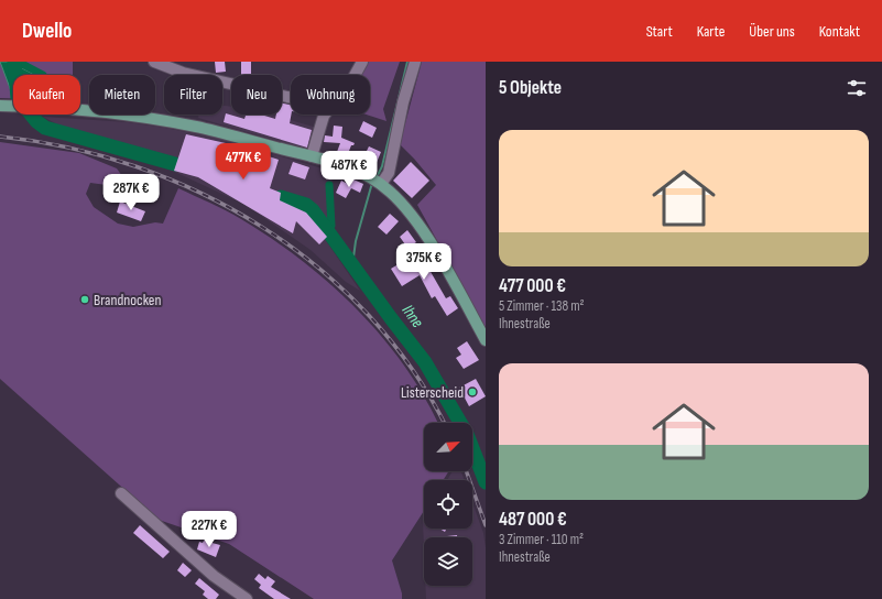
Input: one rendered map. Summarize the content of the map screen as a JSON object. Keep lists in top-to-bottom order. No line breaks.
{"water":["Ihne"],"places":["Brandnocken","Listerscheid"],"north":"top right","page":{"header":"Dwello","nav":["Start","Karte","Über uns","Kontakt"],"heading":"5 Objekte","chip":["Kaufen","Mieten","Filter","Neu","Wohnung"],"list":[{"name":"477 000 €","note":"5 Zimmer · 138 m² · Ihnestraße"},{"name":"487 000 €","note":"3 Zimmer · 110 m² · Ihnestraße"}],"price":["477K €","487K €","287K €","375K €","227K €"]}}
